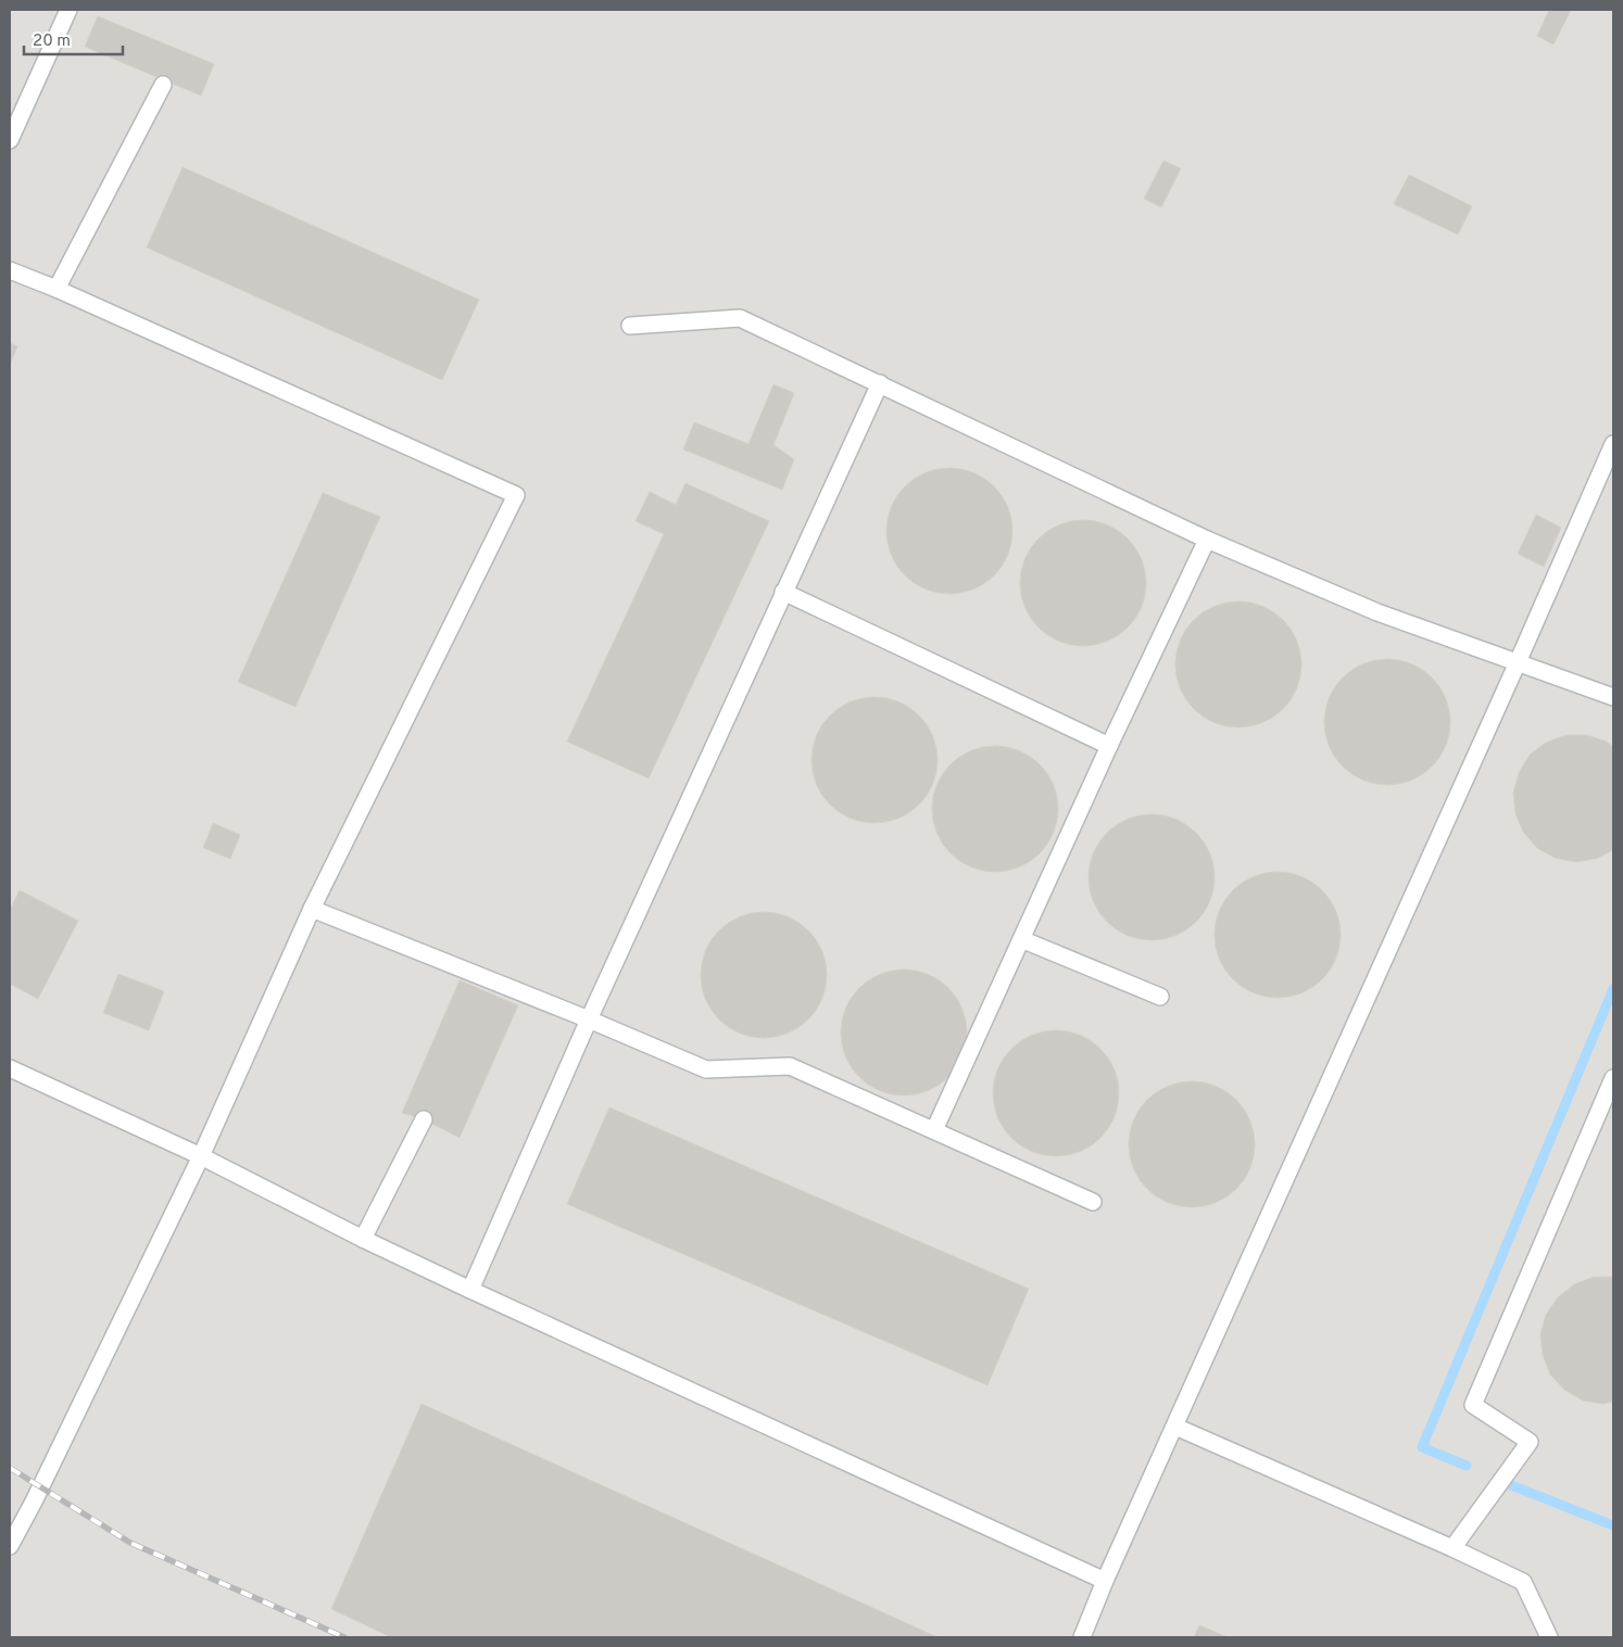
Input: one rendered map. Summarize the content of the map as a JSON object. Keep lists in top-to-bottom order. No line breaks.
{"scale_bar":"20 m"}
